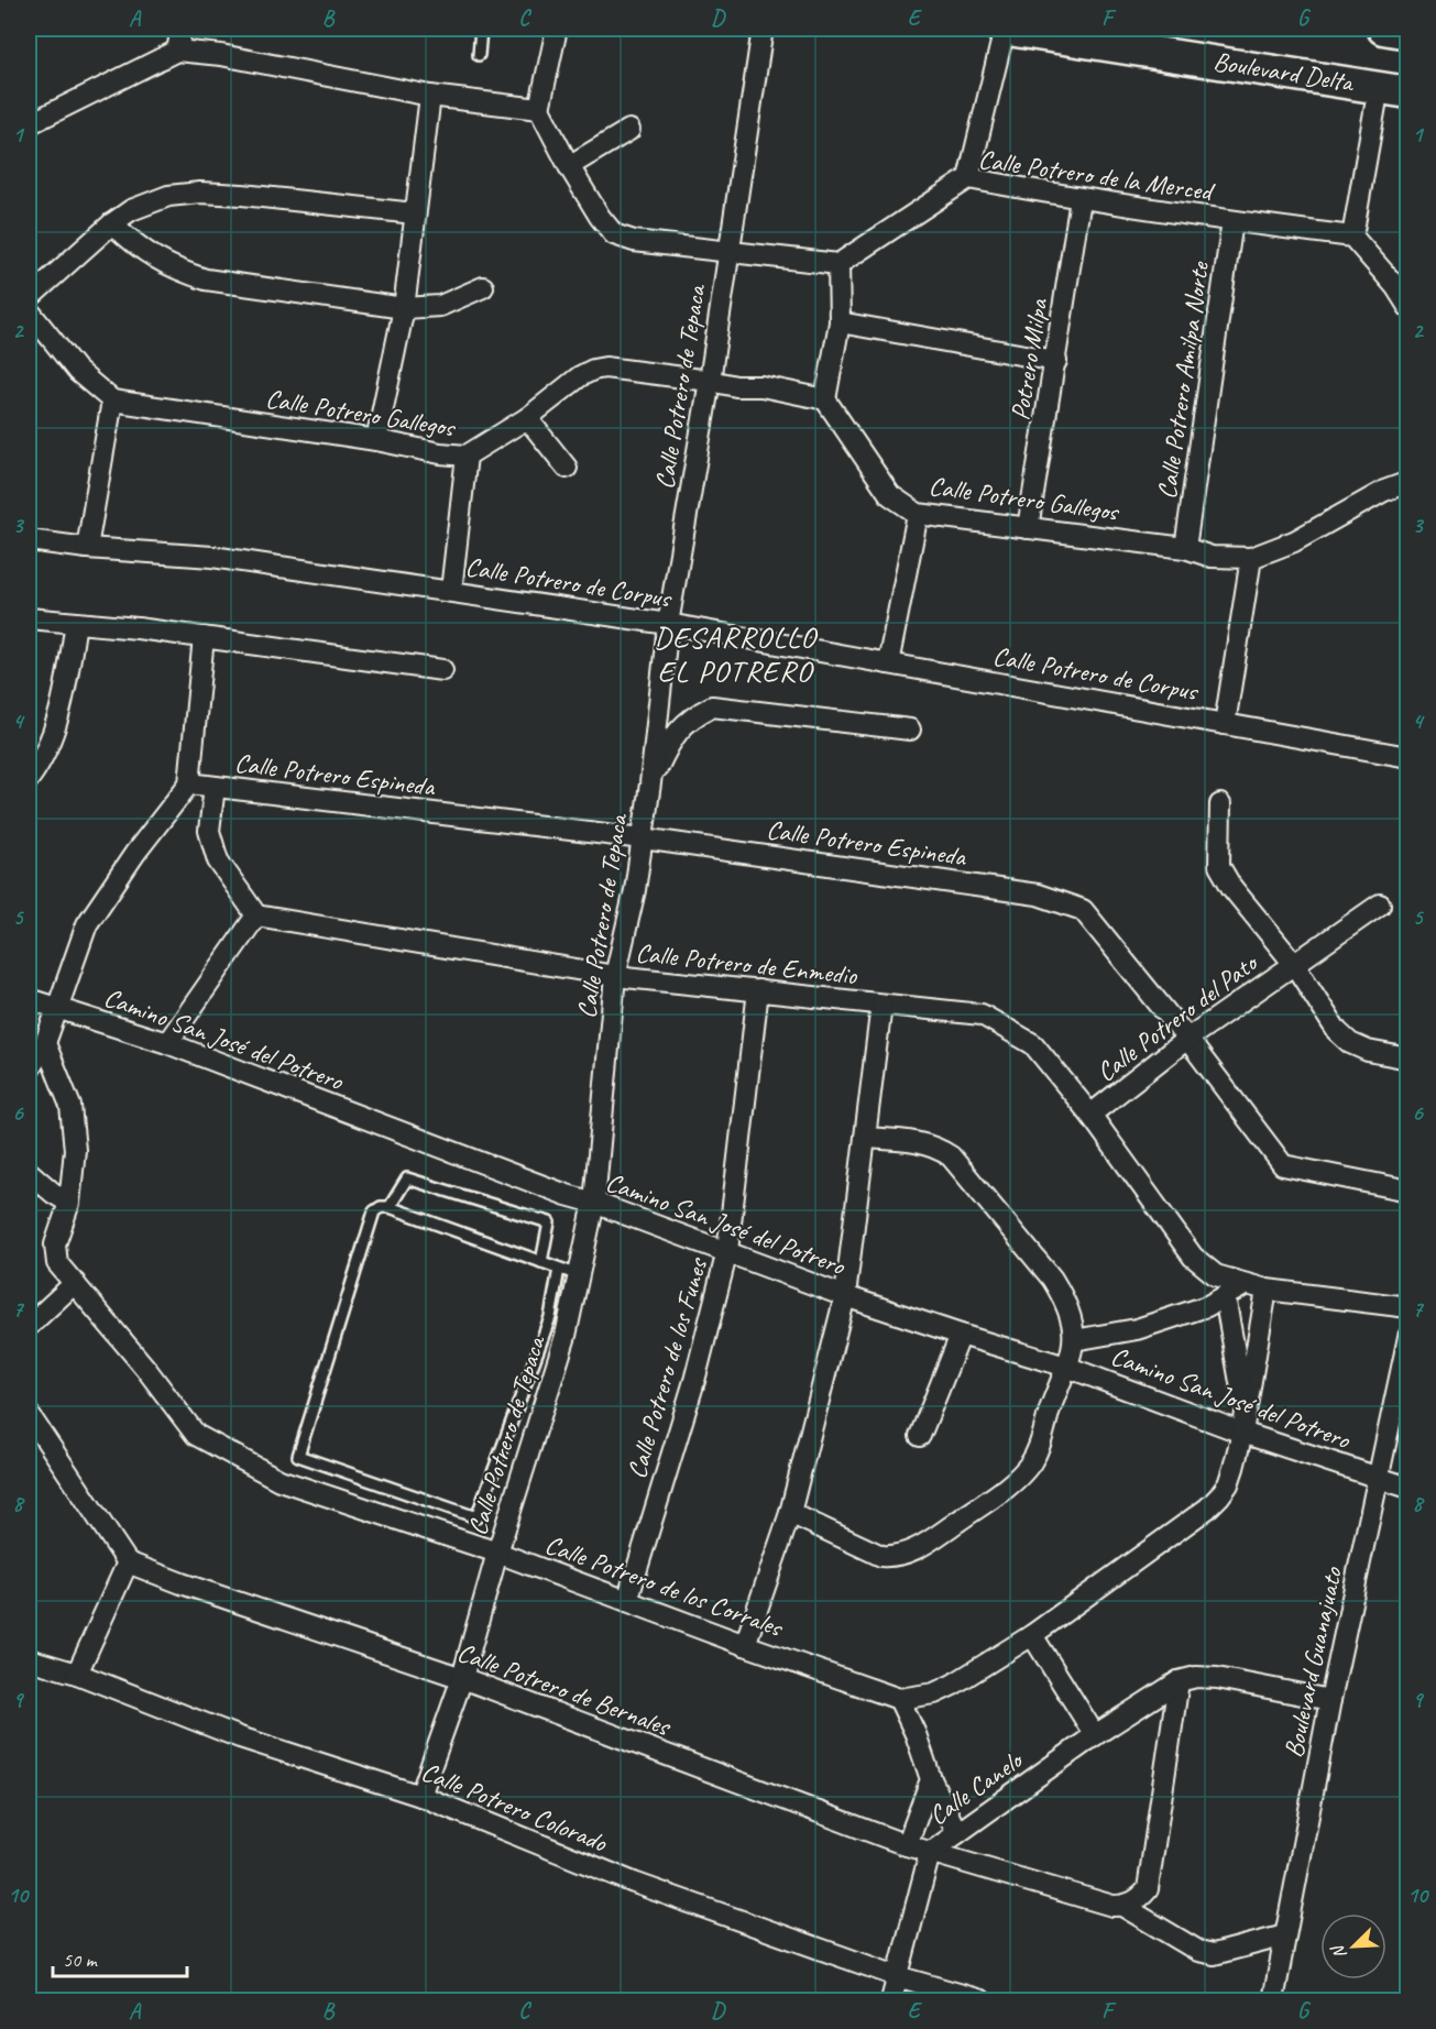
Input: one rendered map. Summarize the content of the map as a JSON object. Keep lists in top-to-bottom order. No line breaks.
{"streets":{"main road":["Boulevard Delta"],"street":["Calle Potrero de la Merced","Potrero Milpa","Calle Potrero Amilpa Norte","Calle Potrero de Tepaca","Calle Potrero Gallegos","Calle Potrero de Corpus","Calle Potrero Espineda","Calle Potrero de Enmedio","Calle Potrero del Pato","Camino San José del Potrero","Calle Potrero de los Funes","Calle Potrero de los Corrales","Boulevard Guanajuato","Calle Potrero de Bernales","Calle Canelo","Calle Potrero Colorado"]},"crossings":[["Calle Potrero de la Merced","Potrero Milpa"],["Calle Potrero de la Merced","Calle Potrero Amilpa Norte"],["Potrero Milpa","Calle Potrero Gallegos"],["Calle Potrero Amilpa Norte","Calle Potrero Gallegos"],["Calle Potrero de Tepaca","Calle Potrero Gallegos"],["Calle Potrero de Tepaca","Calle Potrero de Corpus"],["Calle Potrero de Tepaca","Calle Potrero Espineda"],["Calle Potrero de Tepaca","Calle Potrero de Enmedio"],["Calle Potrero de Tepaca","Camino San José del Potrero"],["Calle Potrero de Tepaca","Calle Potrero de los Corrales"],["Calle Potrero de Tepaca","Calle Potrero de Bernales"],["Calle Potrero de Tepaca","Calle Potrero Colorado"],["Calle Potrero Espineda","Calle Potrero del Pato"],["Calle Potrero de Enmedio","Calle Potrero del Pato"],["Calle Potrero de Enmedio","Calle Potrero de los Funes"],["Camino San José del Potrero","Calle Potrero de los Funes"],["Camino San José del Potrero","Calle Potrero de los Corrales"],["Camino San José del Potrero","Boulevard Guanajuato"],["Calle Potrero de los Funes","Calle Potrero de los Corrales"],["Boulevard Guanajuato","Calle Potrero de Bernales"],["Boulevard Guanajuato","Calle Canelo"],["Calle Potrero de Bernales","Calle Canelo"],["Calle Canelo","Calle Potrero Colorado"]],"districts":["DESARROLLO EL POTRERO"],"scale_bar":"50 m","north":"bottom left","grid":{"columns":["A","B","C","D","E","F","G"],"rows":["1","2","3","4","5","6","7","8","9","10"]}}
